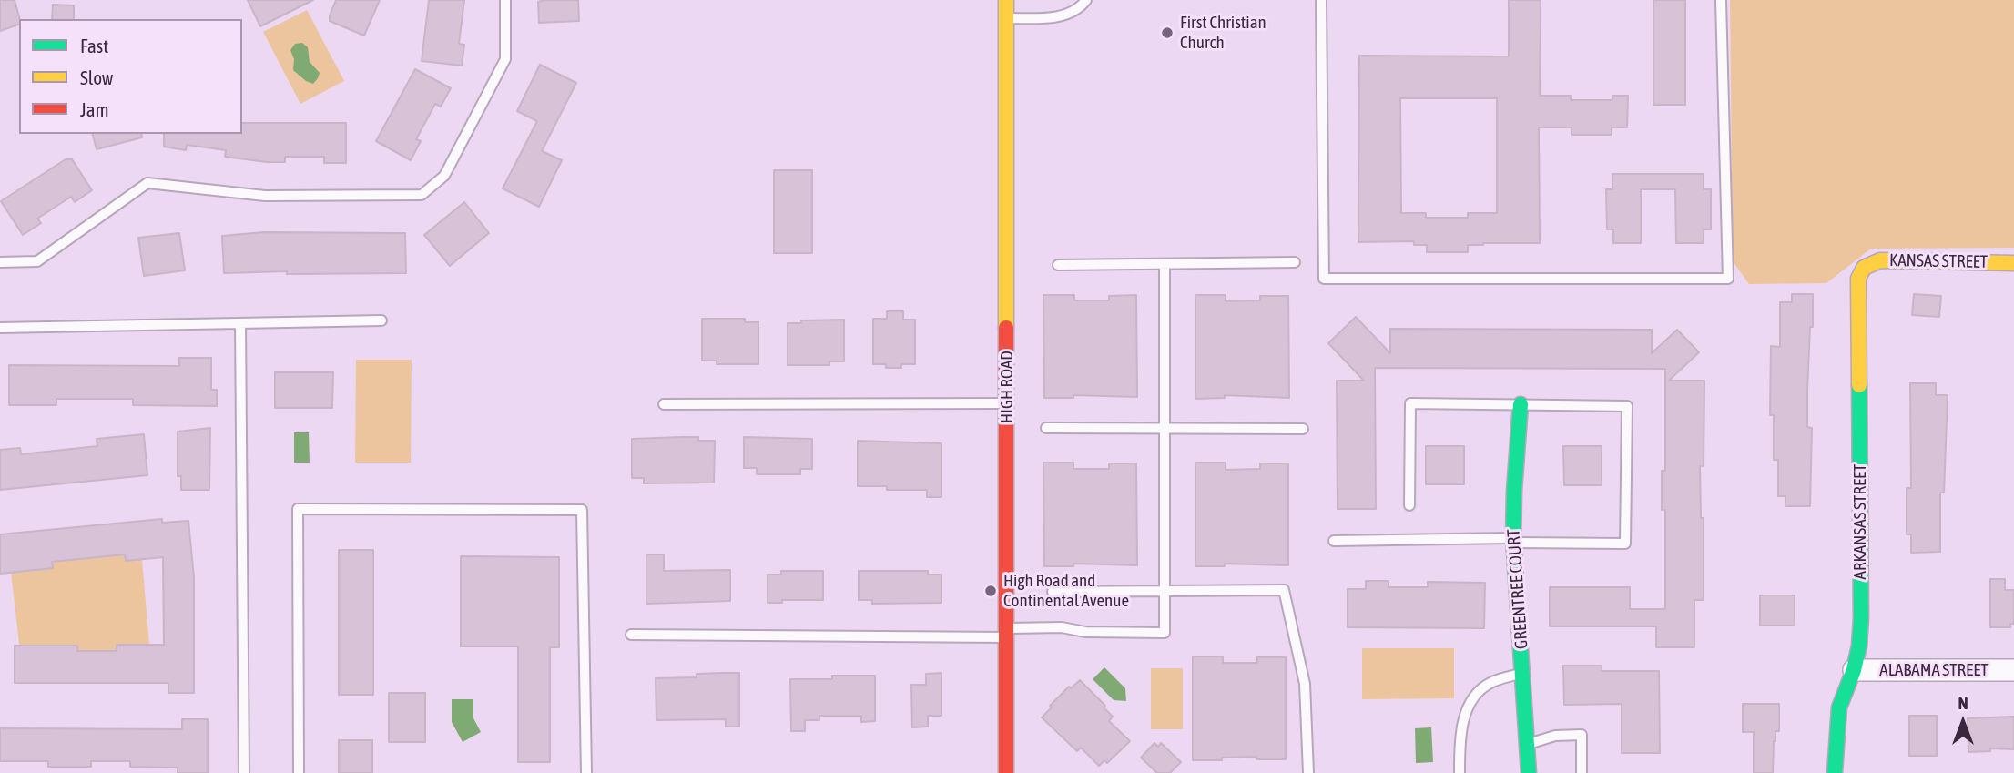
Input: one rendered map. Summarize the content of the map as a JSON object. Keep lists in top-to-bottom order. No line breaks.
{"streets":{"street":["KANSAS STREET","HIGH ROAD","ARKANSAS STREET","GREENTREE COURT","ALABAMA STREET"]},"crossings":[["KANSAS STREET","ARKANSAS STREET"],["ARKANSAS STREET","ALABAMA STREET"]],"places":["First Christian Church","High Road and Continental Avenue"],"legend":["Fast","Slow","Jam"],"north":"top"}
